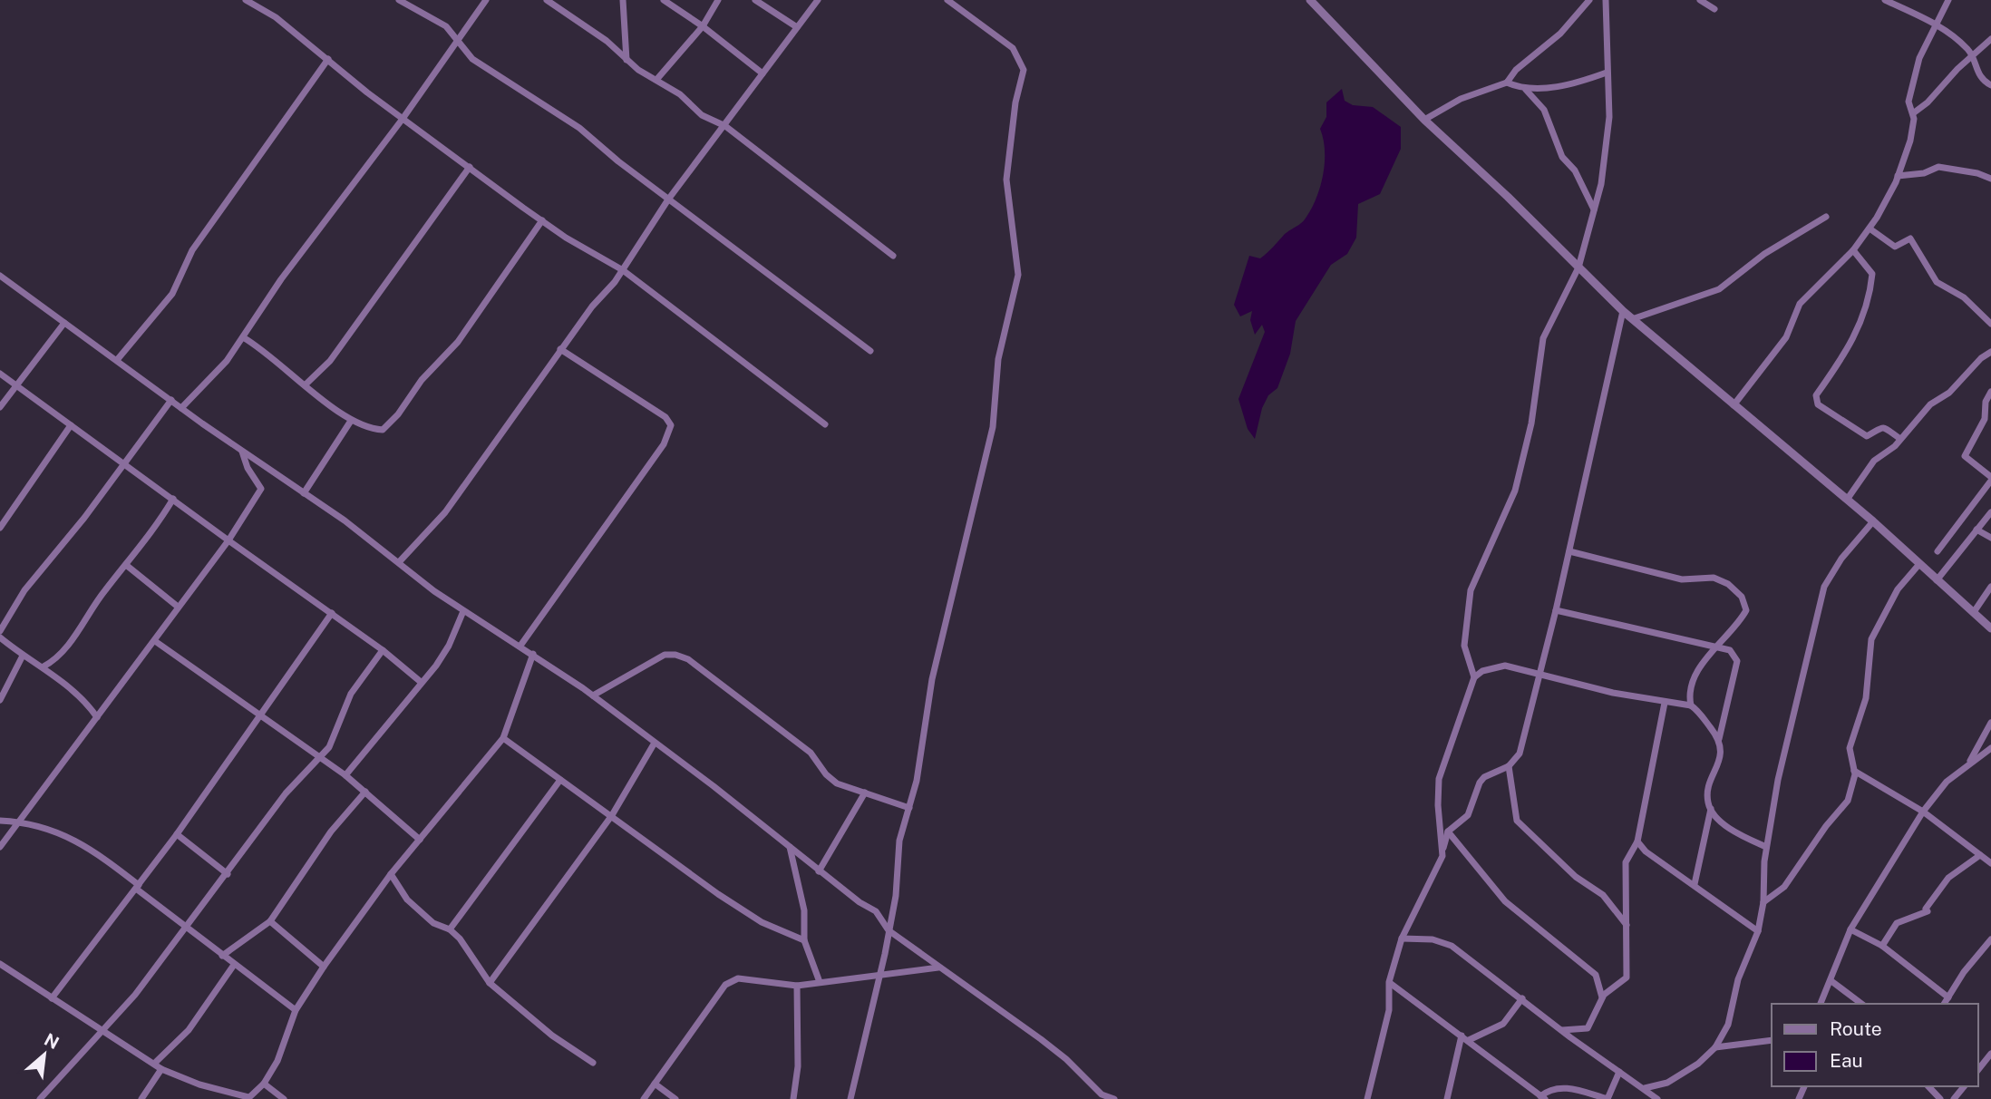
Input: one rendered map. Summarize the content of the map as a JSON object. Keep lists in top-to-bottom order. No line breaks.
{"legend":["Route","Eau"],"north":"top right"}
